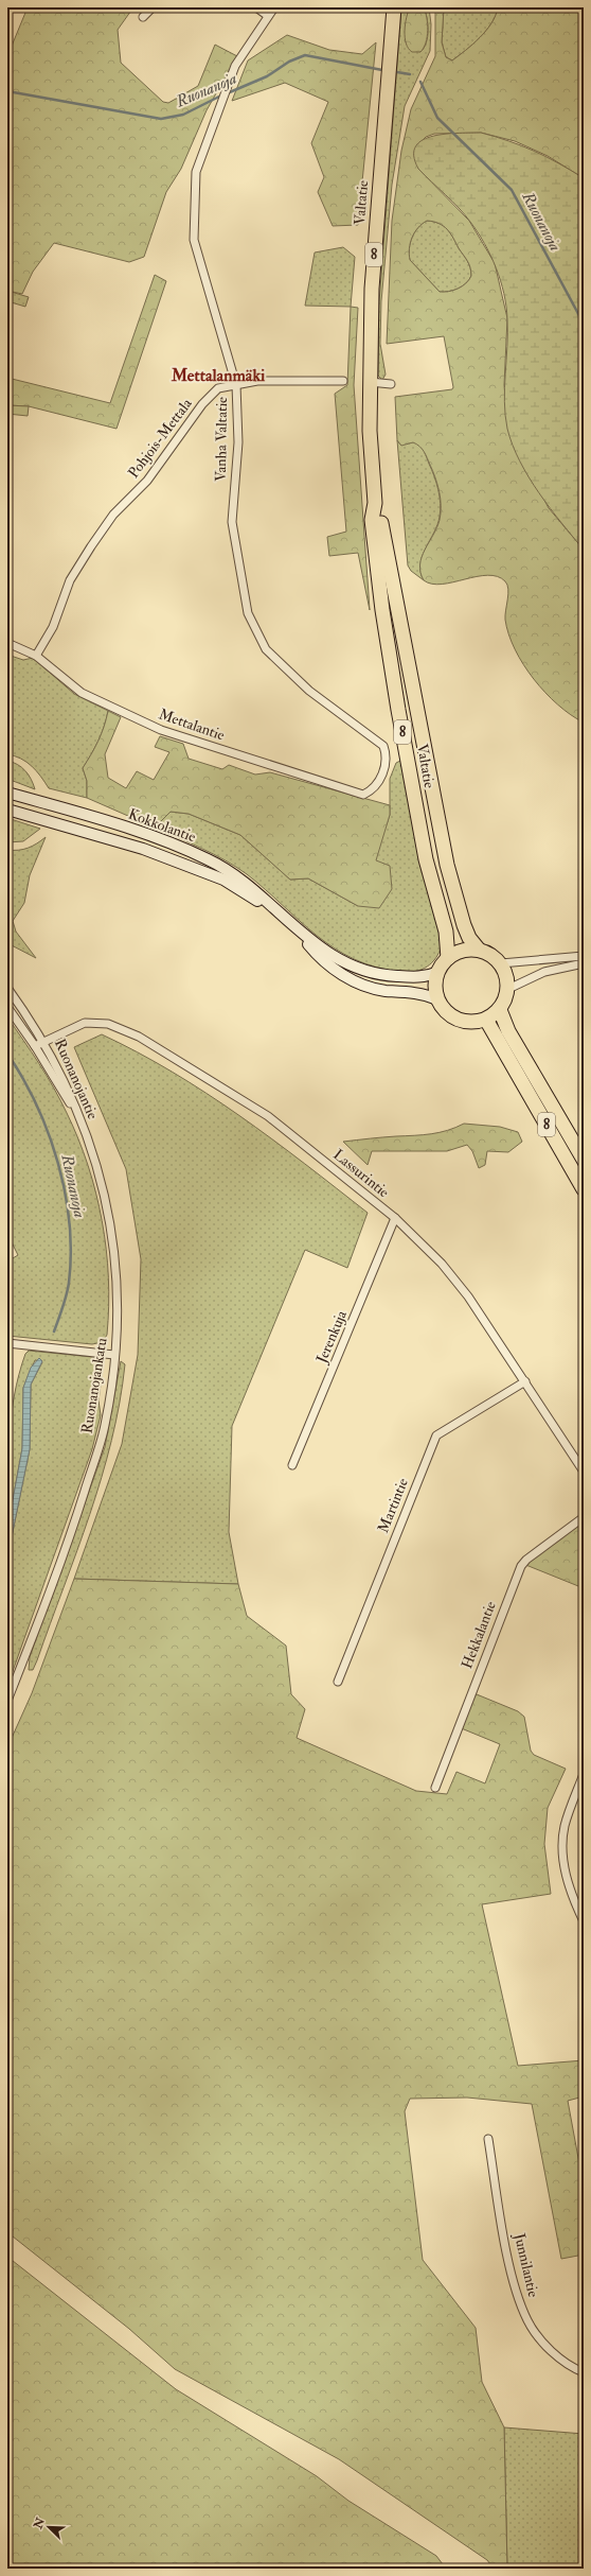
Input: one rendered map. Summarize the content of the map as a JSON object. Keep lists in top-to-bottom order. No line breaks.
{"streets":{"highway":["Valtatie","8"],"main road":["Kokkolantie"],"street":["Pohjois-Mettala","Vanha Valtatie","Mettalantie","Ruonanojantie","Lassurintie","Jerenkuja","Ruonanojankatu","Martintie","Hekkalantie","Junnilantie"]},"crossings":[["Valtatie","8"],["Valtatie","Kokkolantie"],["8","Kokkolantie"],["Pohjois-Mettala","Vanha Valtatie"],["Pohjois-Mettala","Mettalantie"],["Vanha Valtatie","Mettalantie"],["Ruonanojantie","Lassurintie"],["Ruonanojantie","Ruonanojankatu"],["Lassurintie","Jerenkuja"],["Lassurintie","Martintie"]],"districts":["Mettalanmäki"],"water":["Ruonanoja"],"north":"top left"}
